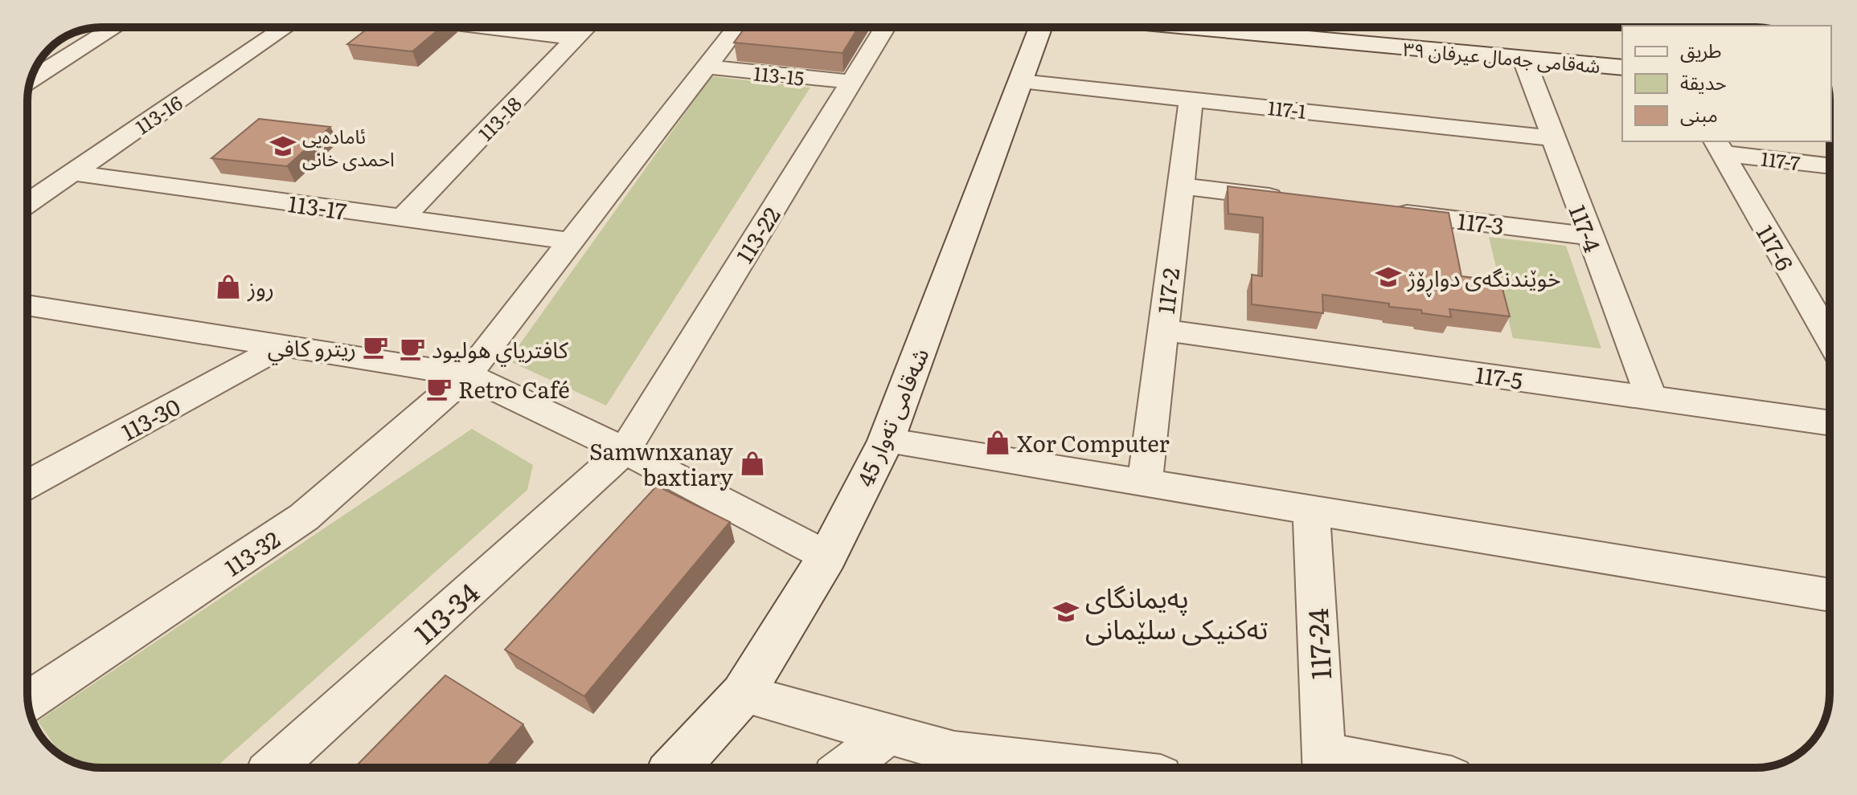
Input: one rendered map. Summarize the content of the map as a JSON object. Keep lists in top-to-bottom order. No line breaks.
{"streets":{"main road":["شەقامی جەمال عیرفان ٣٩","شەقامی تەوار 45"],"street":["113-15","117-1","113-16","113-18","117-7","113-17","117-3","117-4","113-22","117-6","117-2","117-5","113-30","113-32","113-34","117-24"]},"crossings":[["شەقامی جەمال عیرفان ٣٩","117-4"],["113-15","113-22"],["113-15","113-32"],["117-1","117-4"],["117-1","117-2"],["117-1","شەقامی تەوار 45"],["113-16","113-17"],["113-18","113-17"],["117-7","117-6"],["117-3","117-4"],["117-4","117-5"],["113-22","113-34"],["117-2","117-5"]],"places":{"school or university":["ئامادەیی احمدی خانی","خوێندنگەی دواڕۆژ","پەیمانگای تەکنیکی سلێمانی"],"shop":["روز","Xor Computer","Samwnxanay baxtiary"],"cafe":["ريترو كافي","كافترياي هوليود","Retro Café"]},"legend":["طريق","حديقة","مبنى"]}
